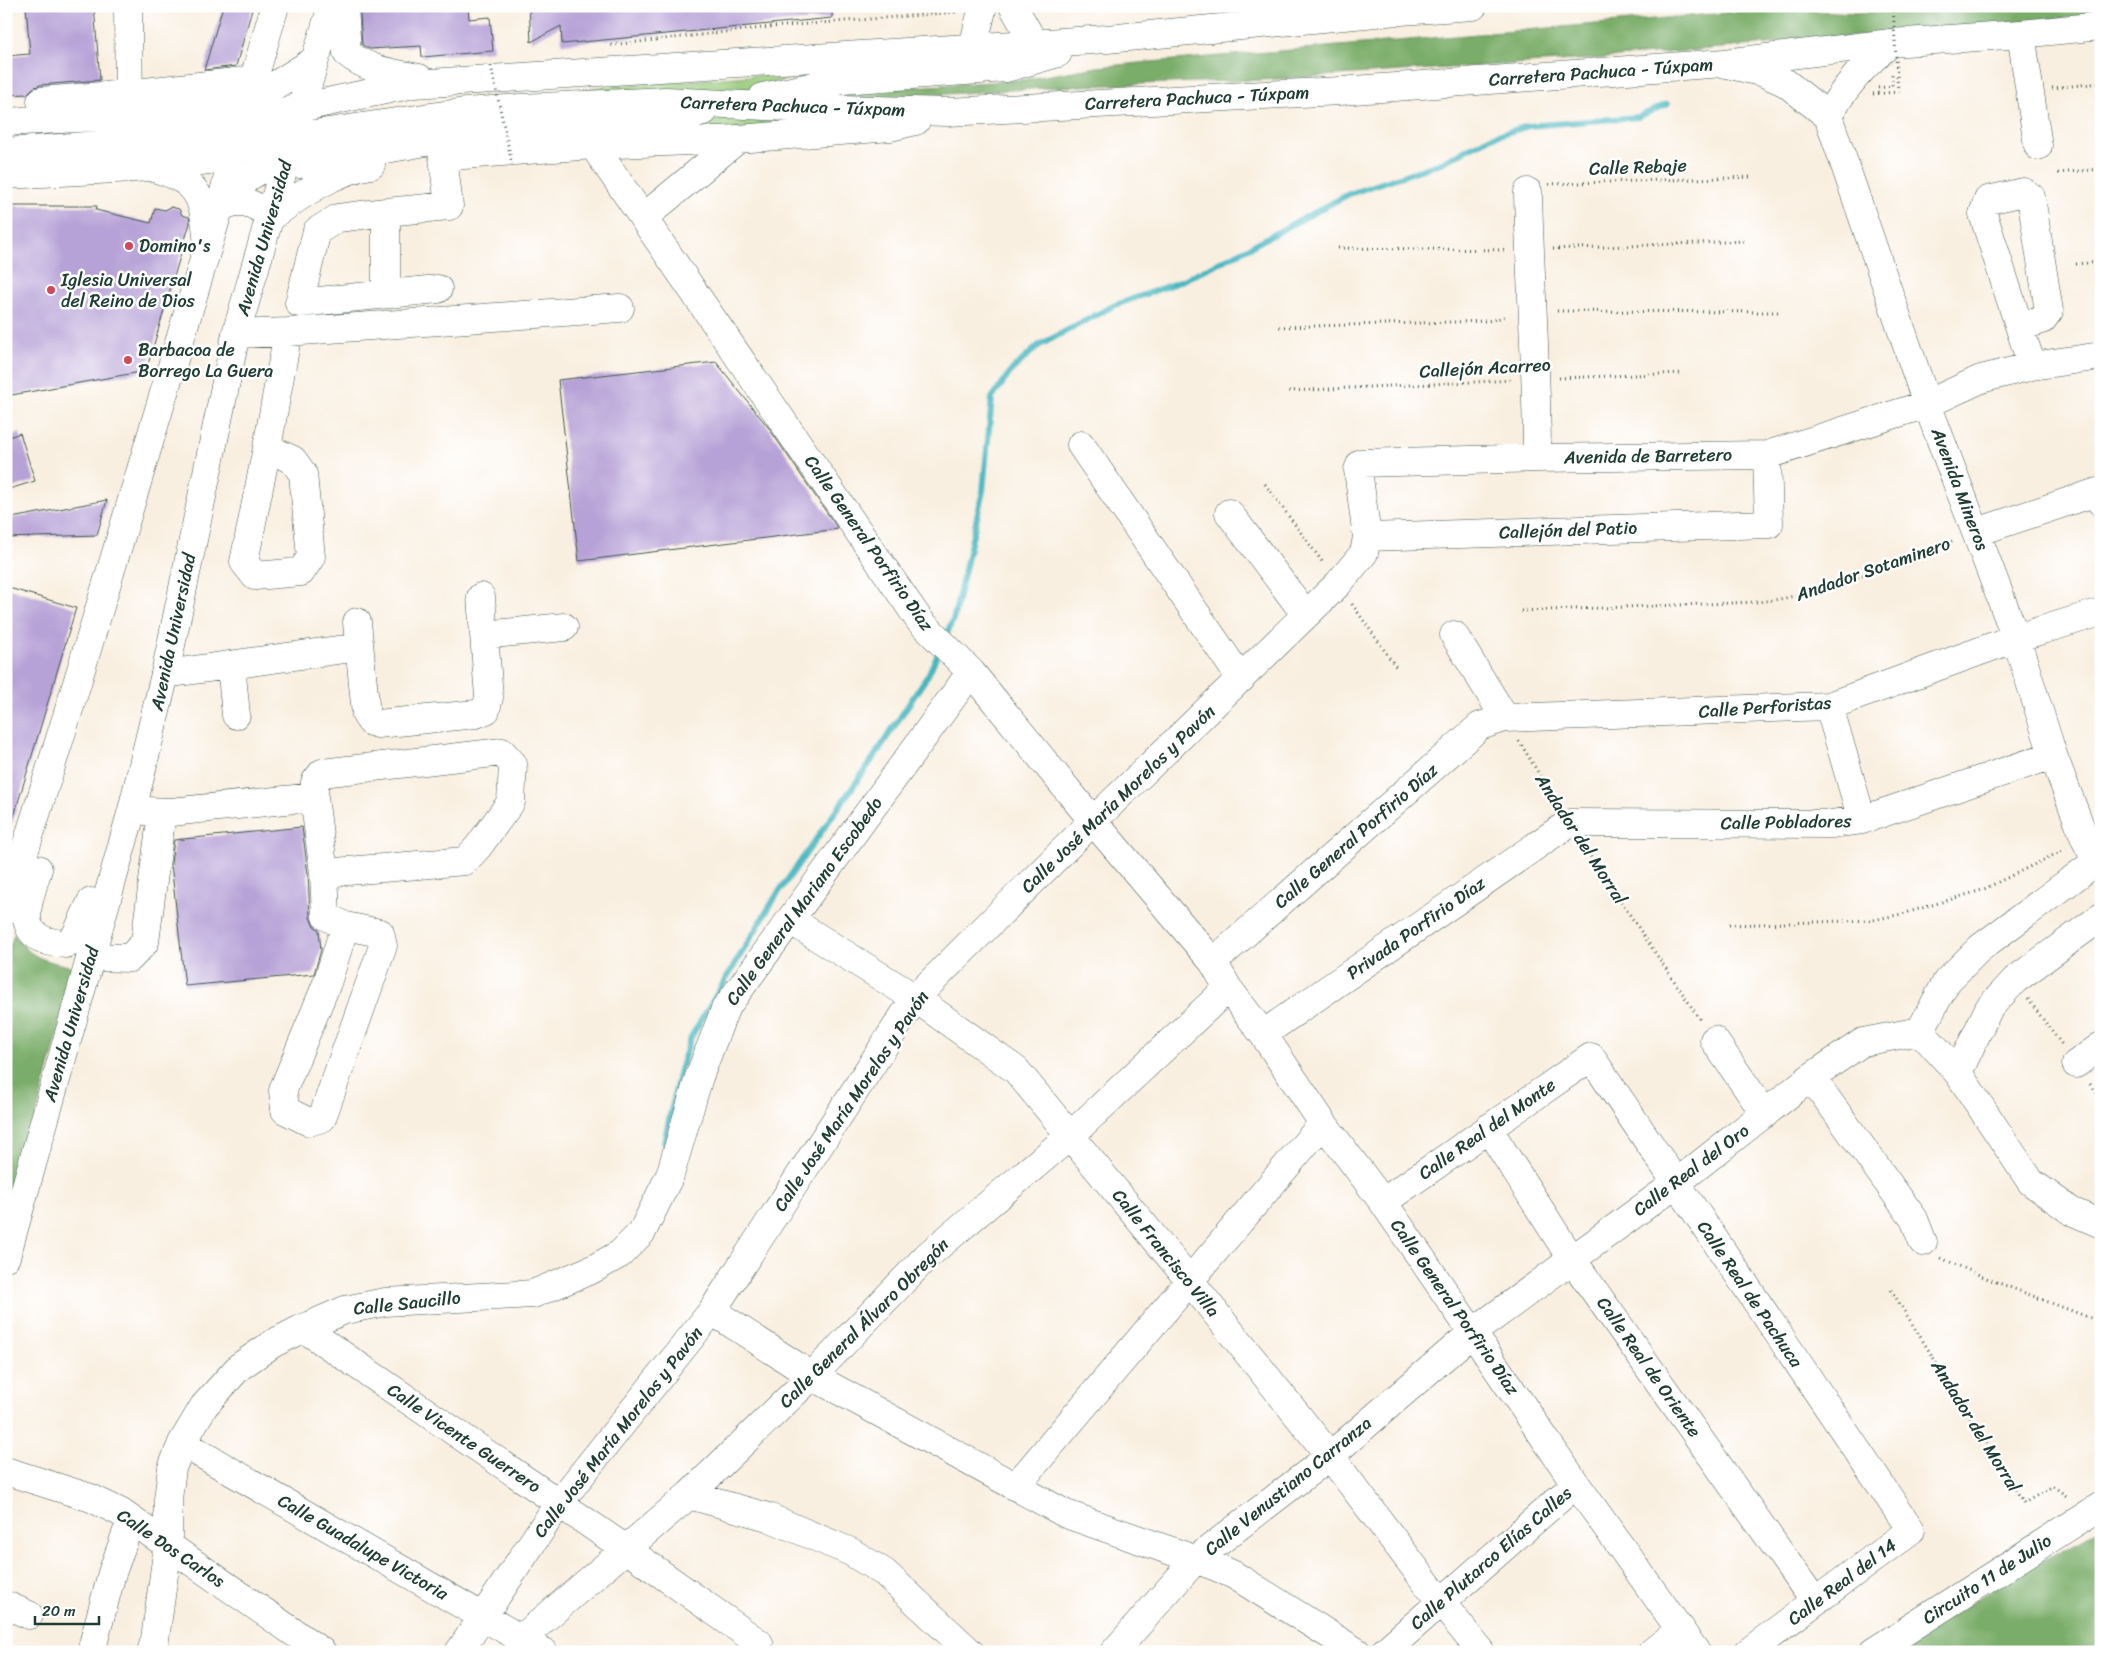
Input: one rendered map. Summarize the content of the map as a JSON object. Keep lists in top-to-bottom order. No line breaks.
{"streets":{"street":["Carretera Pachuca - Túxpam","Avenida Universidad","Avenida de Barretero","Avenida Mineros","Callejón del Patio","Calle General Porfirio Díaz","Calle Perforistas","Calle José María Morelos y Pavón","Calle Pobladores","Calle General Mariano Escobedo","Privada Porfirio Díaz","Calle Real del Monte","Calle Real del Oro","Calle Francisco Villa","Calle Real de Pachuca","Calle Saucillo","Calle General Álvaro Obregón","Calle Real de Oriente","Calle Vicente Guerrero","Calle Venustiano Carranza","Calle Guadalupe Victoria","Calle Dos Carlos","Calle Plutarco Elías Calles","Circuito 11 de Julio","Calle Real del 14"],"path":["Calle Rebaje","Callejón Acarreo","Andador Sotaminero","Andador del Morral"]},"crossings":[["Carretera Pachuca - Túxpam","Avenida Universidad"],["Avenida de Barretero","Avenida Mineros"],["Avenida de Barretero","Callejón del Patio"],["Avenida de Barretero","Calle José María Morelos y Pavón"],["Avenida Mineros","Andador Sotaminero"],["Avenida Mineros","Calle Perforistas"],["Avenida Mineros","Calle Pobladores"],["Callejón del Patio","Calle José María Morelos y Pavón"],["Calle General Porfirio Díaz","Calle Perforistas"],["Calle General Porfirio Díaz","Calle José María Morelos y Pavón"],["Calle General Porfirio Díaz","Andador del Morral"],["Calle General Porfirio Díaz","Calle General Mariano Escobedo"],["Calle General Porfirio Díaz","Privada Porfirio Díaz"],["Calle General Porfirio Díaz","Calle Real del Monte"],["Calle General Porfirio Díaz","Calle Real del Oro"],["Calle General Porfirio Díaz","Calle General Álvaro Obregón"],["Calle General Porfirio Díaz","Calle Venustiano Carranza"],["Calle General Porfirio Díaz","Calle Plutarco Elías Calles"],["Calle Perforistas","Andador del Morral"],["Calle José María Morelos y Pavón","Calle Francisco Villa"],["Calle José María Morelos y Pavón","Calle Vicente Guerrero"],["Calle José María Morelos y Pavón","Calle Guadalupe Victoria"],["Calle Pobladores","Andador del Morral"],["Calle Pobladores","Privada Porfirio Díaz"],["Andador del Morral","Privada Porfirio Díaz"],["Andador del Morral","Circuito 11 de Julio"],["Calle General Mariano Escobedo","Calle Francisco Villa"],["Calle General Mariano Escobedo","Calle Saucillo"],["Calle Real del Monte","Calle Real de Pachuca"],["Calle Real del Monte","Calle Real de Oriente"],["Calle Real del Oro","Calle Real de Pachuca"],["Calle Real del Oro","Calle Real de Oriente"],["Calle Real del Oro","Calle Venustiano Carranza"],["Calle Francisco Villa","Calle General Álvaro Obregón"],["Calle Francisco Villa","Calle Venustiano Carranza"],["Calle Francisco Villa","Calle Plutarco Elías Calles"],["Calle Real de Pachuca","Calle Real del 14"],["Calle Saucillo","Calle Vicente Guerrero"],["Calle Saucillo","Calle Guadalupe Victoria"],["Calle Saucillo","Calle Dos Carlos"],["Calle General Álvaro Obregón","Calle Vicente Guerrero"],["Calle General Álvaro Obregón","Calle Guadalupe Victoria"],["Calle Real de Oriente","Calle Real del 14"]],"places":["Domino's","Iglesia Universal del Reino de Dios","Barbacoa de Borrego La Guera"],"scale_bar":"20 m"}
